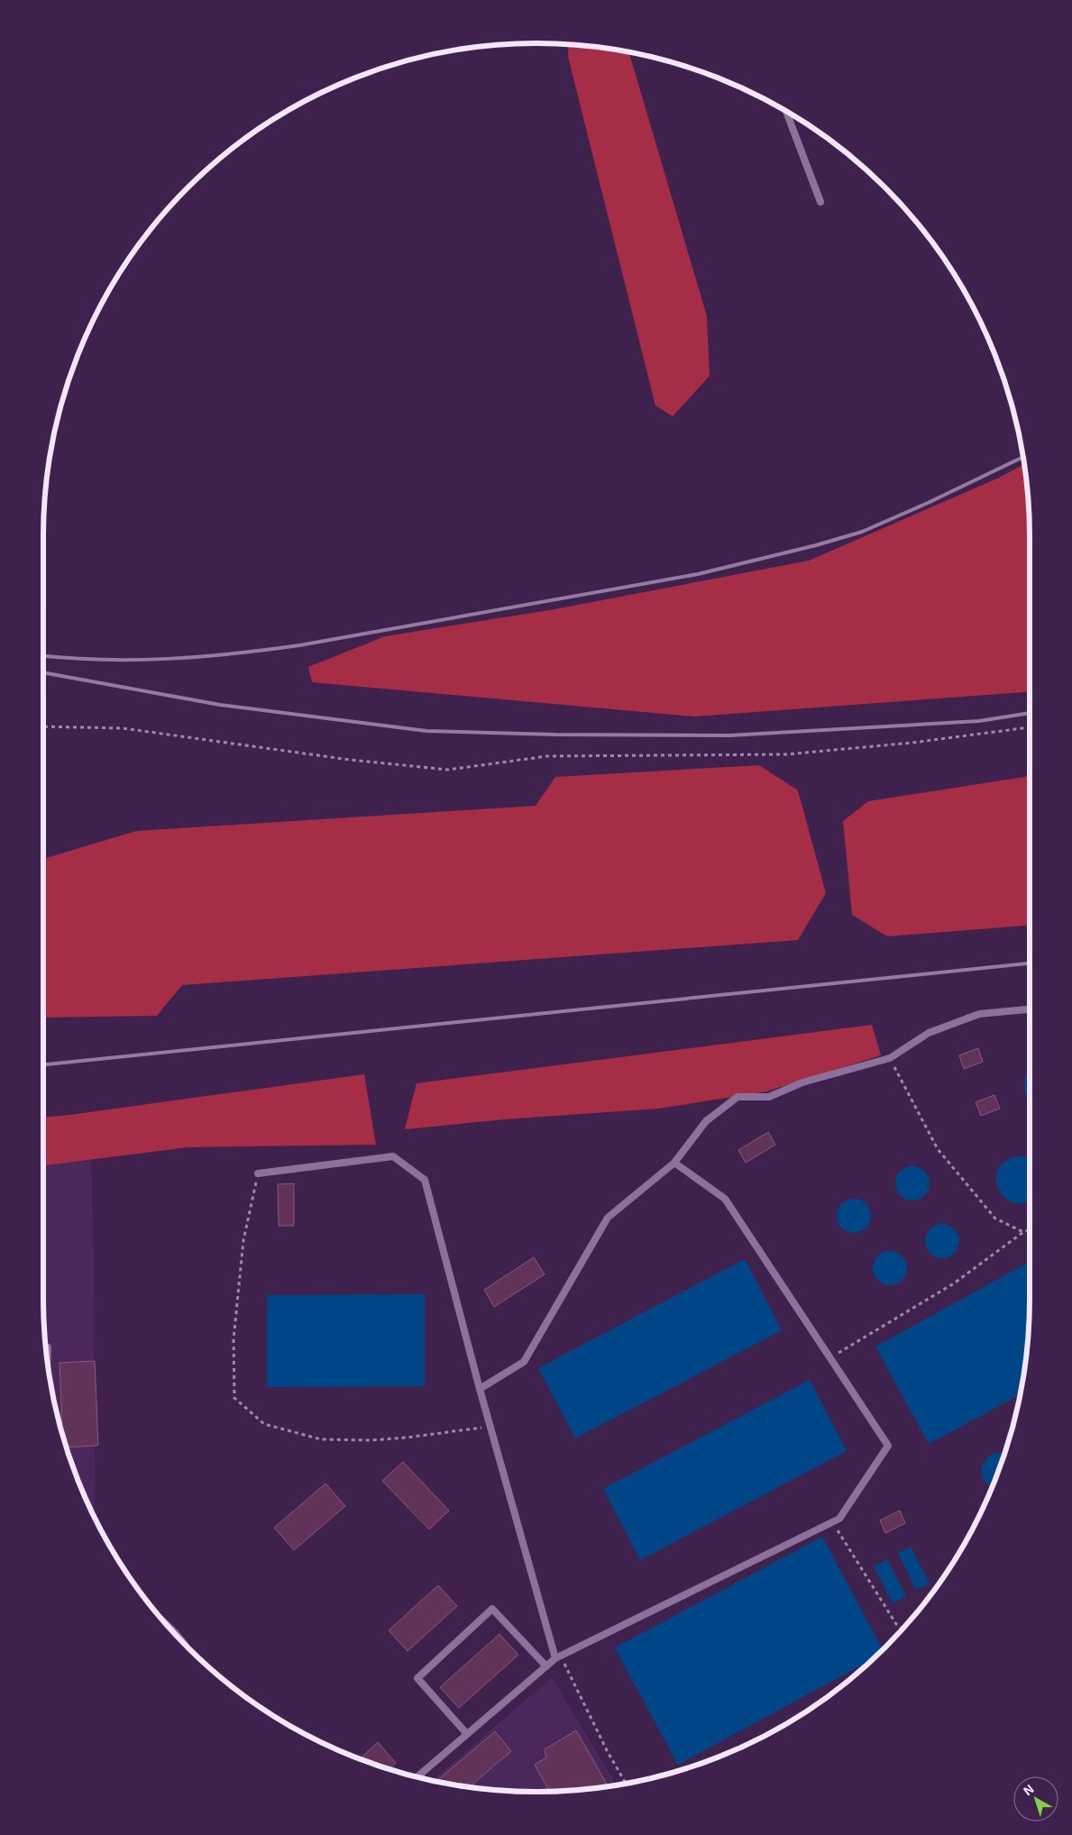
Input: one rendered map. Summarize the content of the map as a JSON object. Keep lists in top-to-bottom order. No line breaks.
{"north":"top left"}
